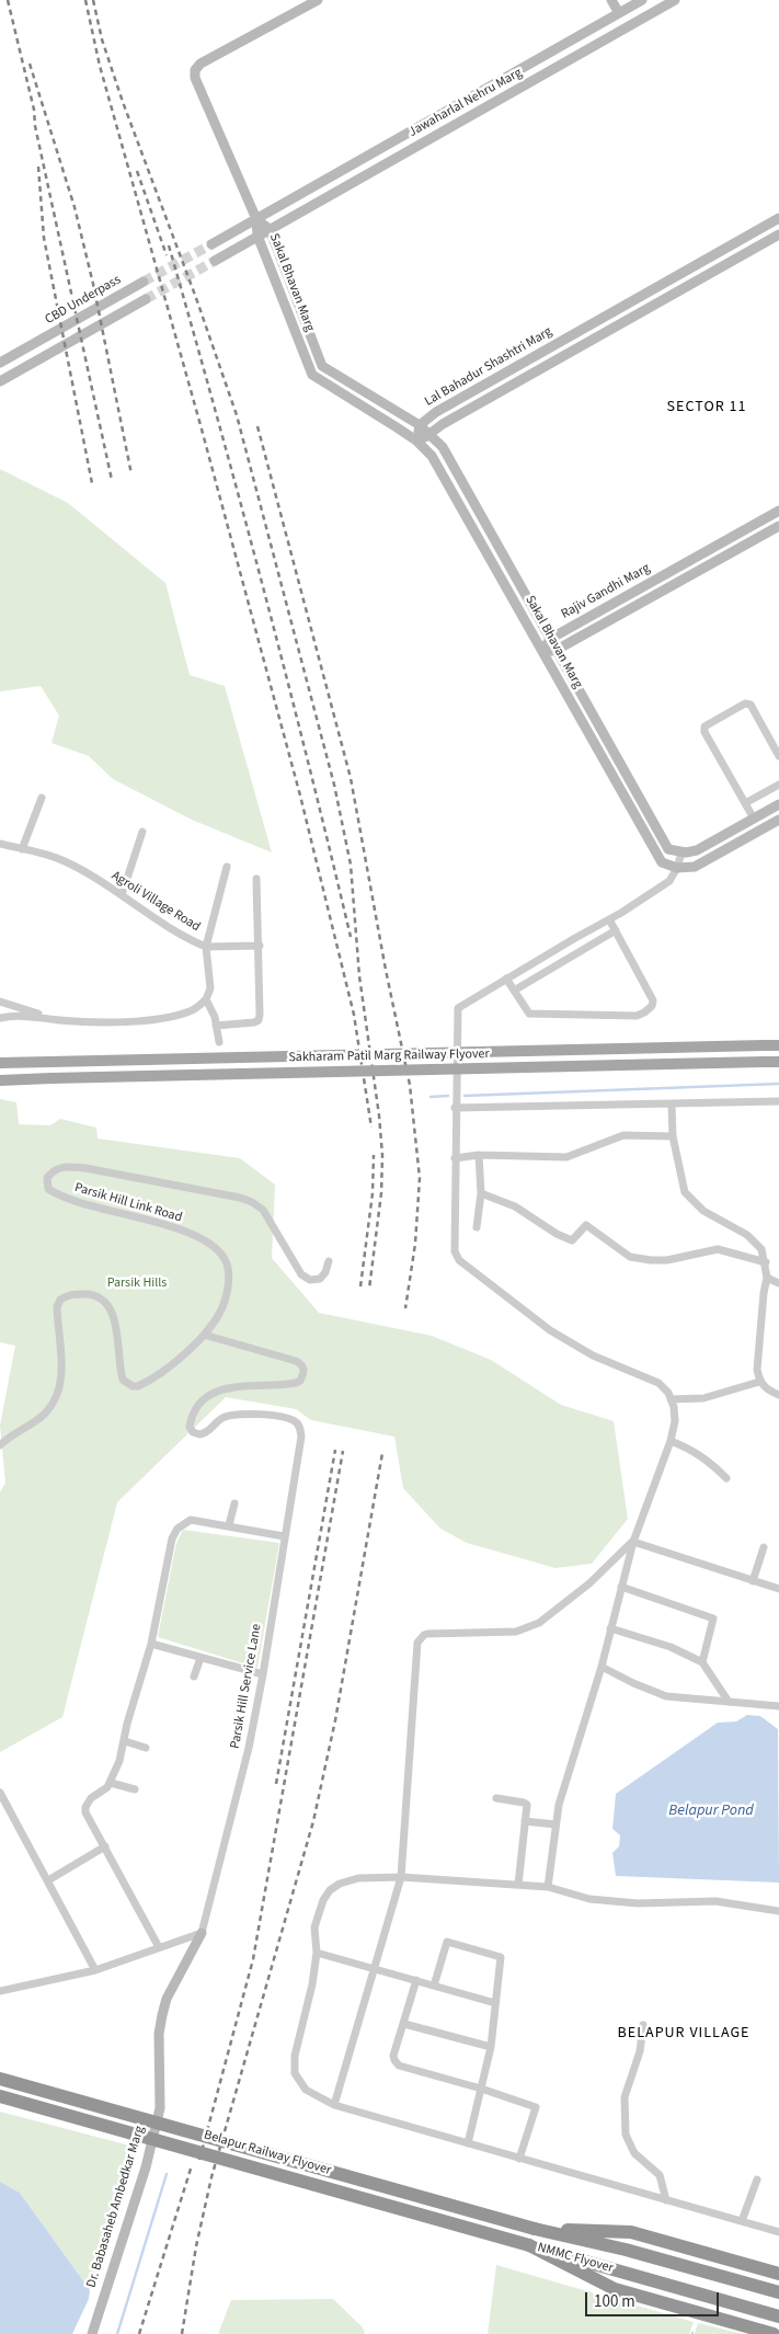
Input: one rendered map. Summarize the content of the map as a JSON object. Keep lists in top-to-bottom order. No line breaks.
{"streets":{"highway":["Belapur Railway Flyover","NMMC Flyover"],"main road":["Sakharam Patil Marg Railway Flyover"],"street":["Jawaharlal Nehru Marg","Sakal Bhavan Marg","CBD Underpass","Lal Bahadur Shashtri Marg","Rajiv Gandhi Marg","Agroli Village Road","Parsik Hill Link Road","Parsik Hill Service Lane","Dr. Babasaheb Ambedkar Marg"]},"crossings":[["Jawaharlal Nehru Marg","Sakal Bhavan Marg"],["Sakal Bhavan Marg","Lal Bahadur Shashtri Marg"],["Sakal Bhavan Marg","Rajiv Gandhi Marg"],["Parsik Hill Link Road","Parsik Hill Service Lane"],["Parsik Hill Service Lane","Dr. Babasaheb Ambedkar Marg"],["Belapur Railway Flyover","NMMC Flyover"]],"districts":["SECTOR 11","BELAPUR VILLAGE"],"water":["Belapur Pond"],"parks":["Parsik Hills"],"scale_bar":"100 m"}
